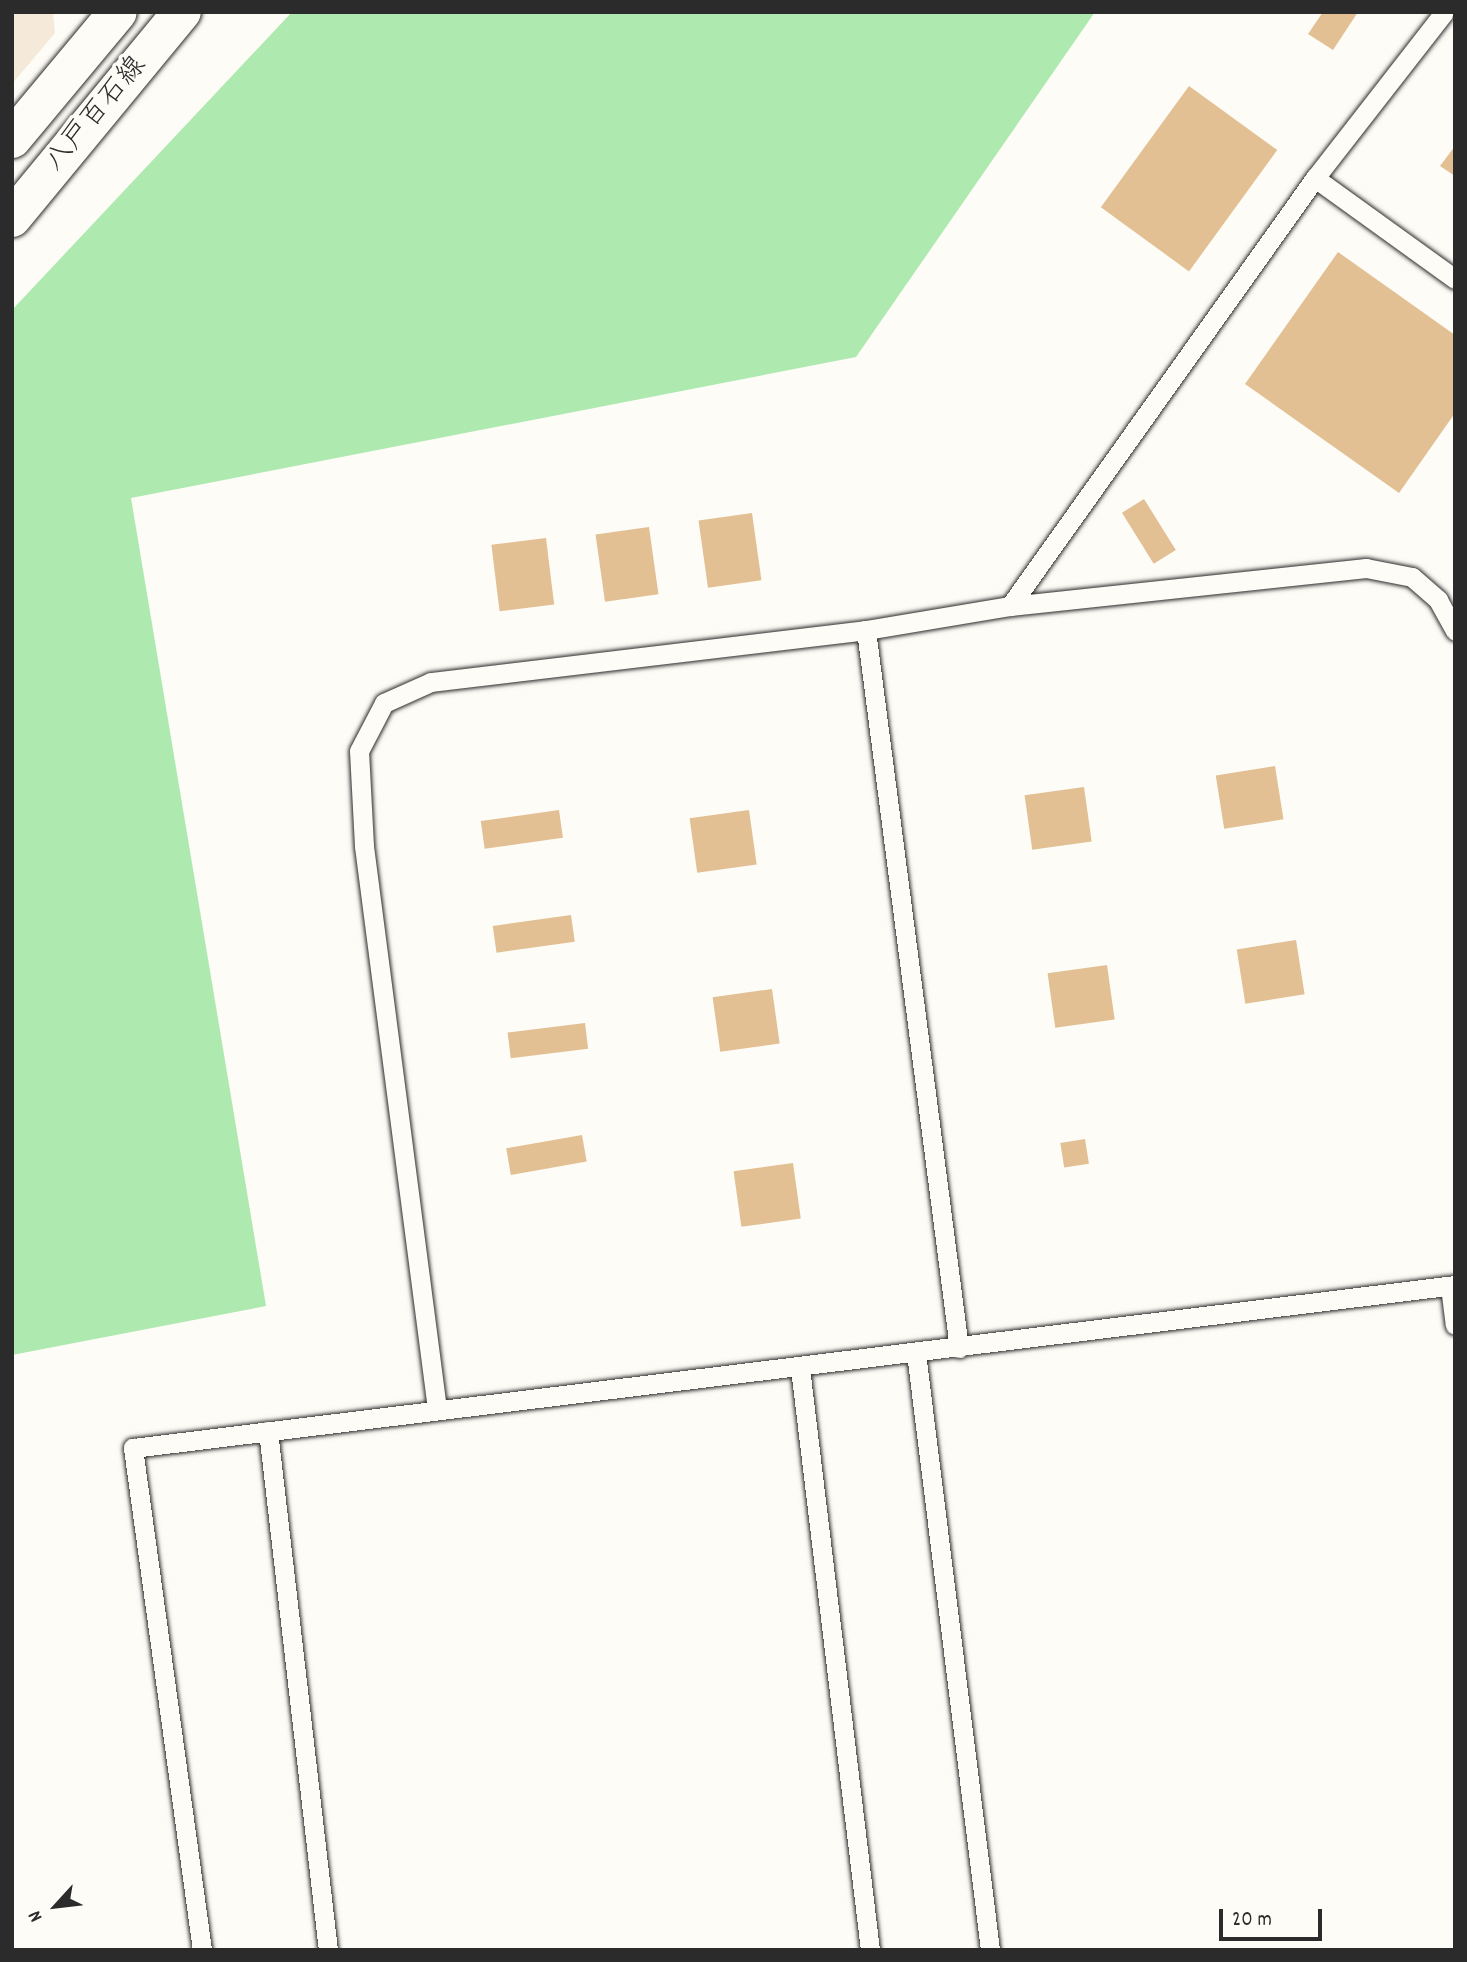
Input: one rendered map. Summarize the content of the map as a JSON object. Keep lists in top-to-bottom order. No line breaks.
{"streets":{"main road":["八戸百石線"]},"scale_bar":"20 m","north":"bottom left"}
